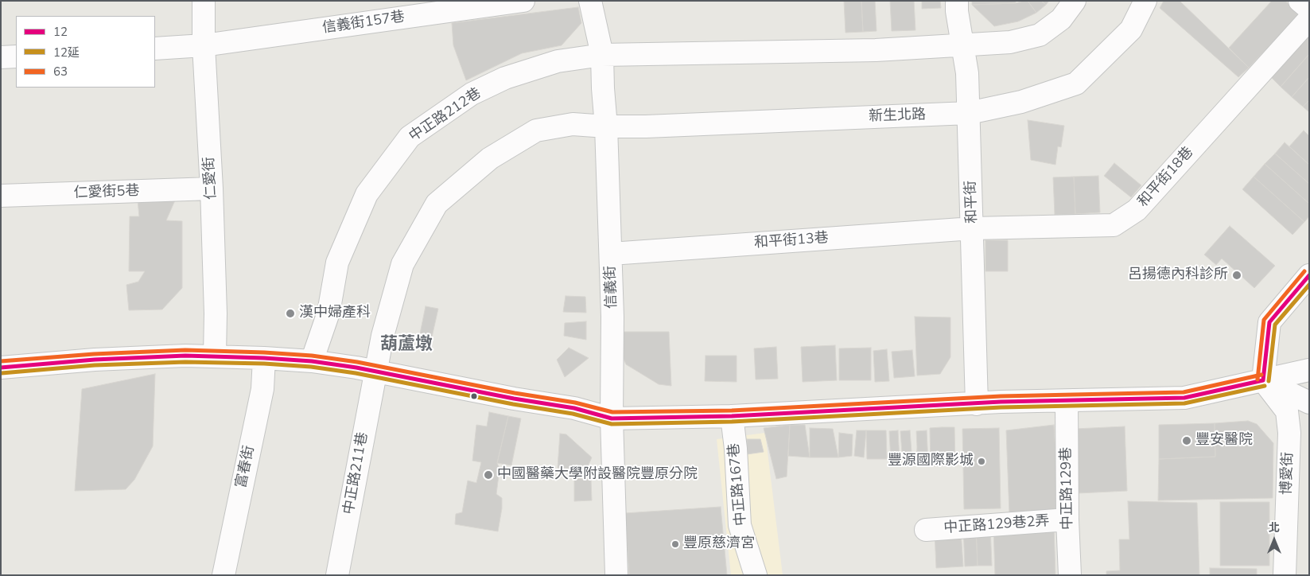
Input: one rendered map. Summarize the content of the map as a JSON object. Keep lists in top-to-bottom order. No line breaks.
{"streets":{"street":["信義街157巷","中正路212巷","新生北路","和平街18巷","仁愛街","仁愛街5巷","和平街","和平街13巷","信義街","富春街","中正路211巷","博愛街","中正路167巷","中正路129巷","中正路129巷2弄"]},"crossings":[["信義街157巷","仁愛街"],["中正路212巷","信義街"],["新生北路","和平街"],["新生北路","信義街"],["新生北路","中正路211巷"],["和平街18巷","和平街"],["和平街18巷","和平街13巷"],["仁愛街","仁愛街5巷"],["和平街","和平街13巷"],["和平街13巷","信義街"],["中正路129巷","中正路129巷2弄"]],"districts":["葫蘆墩"],"places":["呂揚德內科診所","漢中婦產科","豐安醫院","豐源國際影城","中國醫藥大學附設醫院豐原分院","豐原慈濟宮"],"lines":["transit line 63","transit line 12","transit line 12延"],"legend":["12","12延","63"],"north":"top"}
